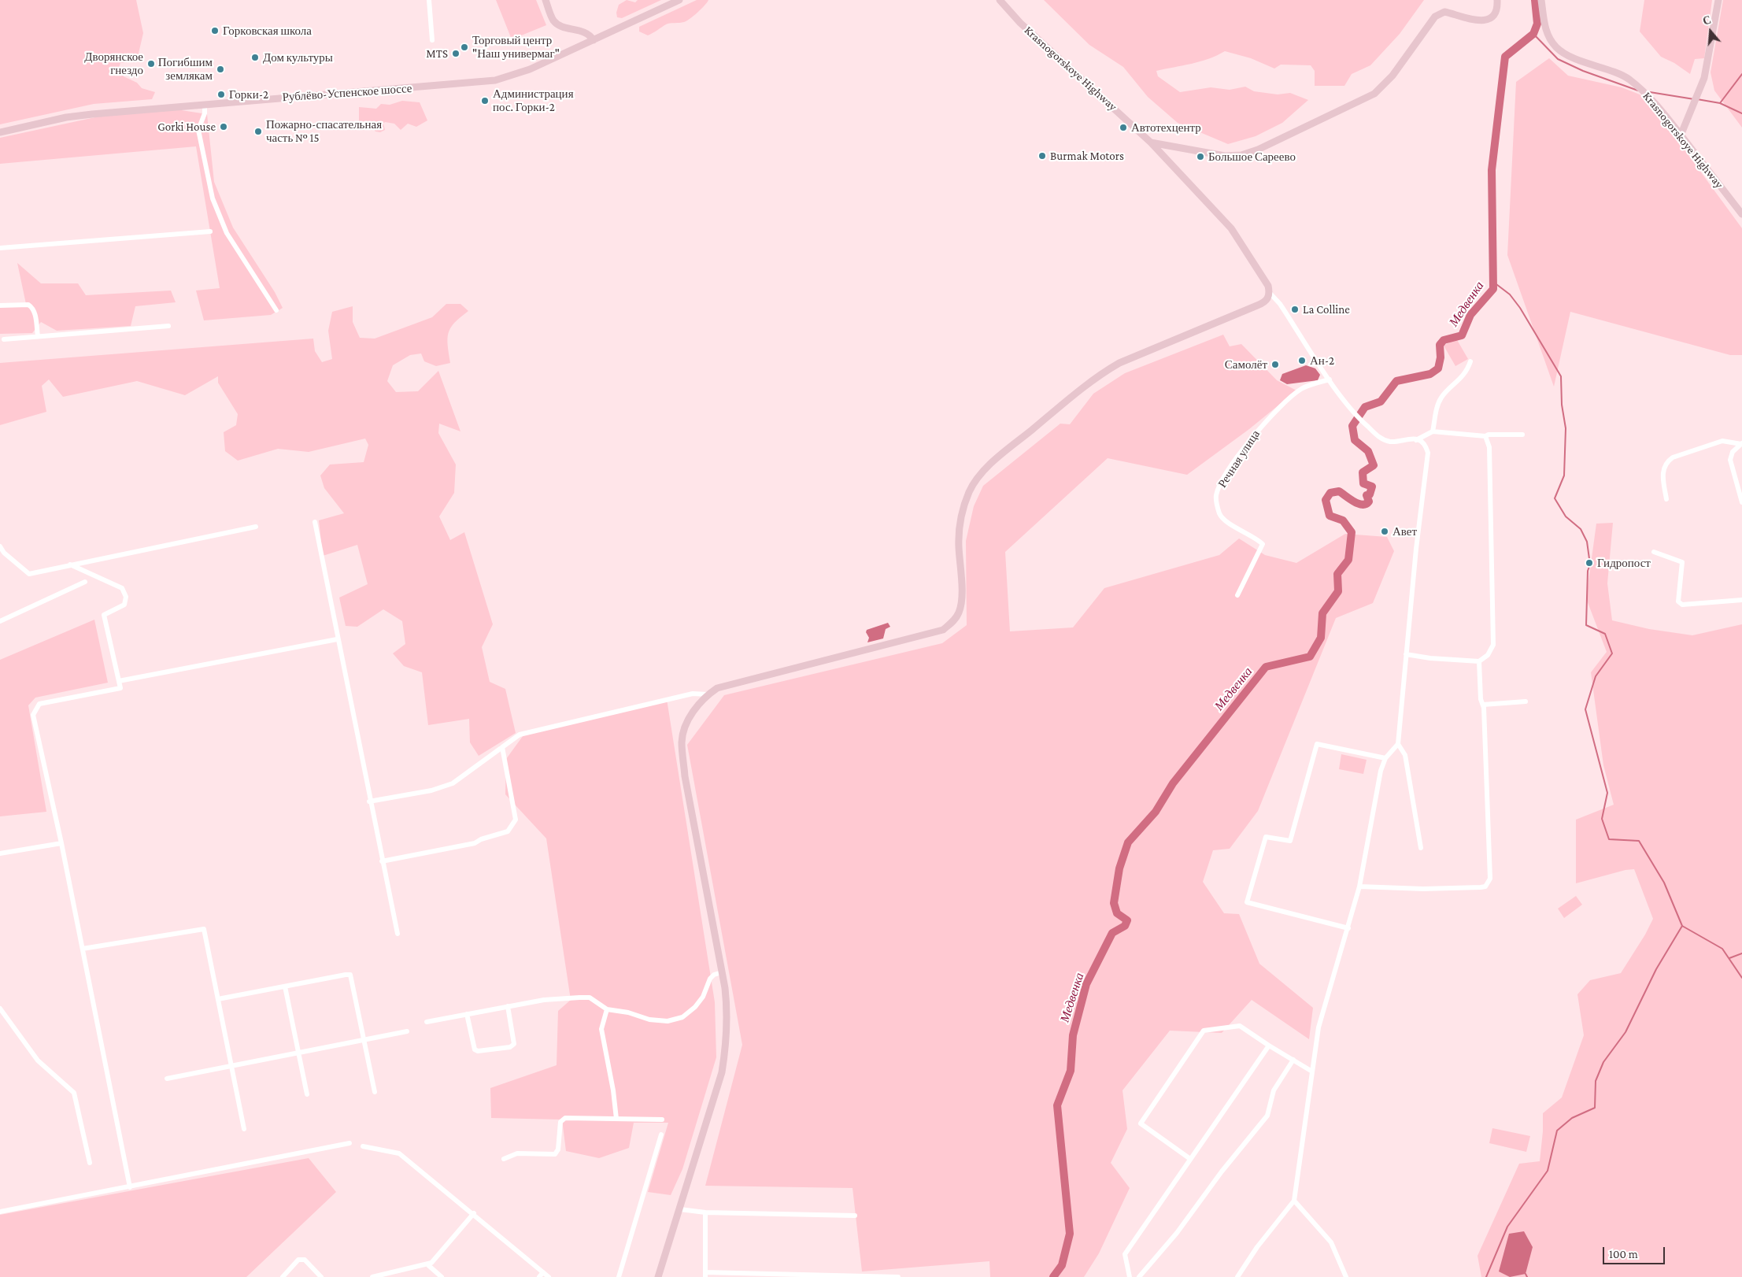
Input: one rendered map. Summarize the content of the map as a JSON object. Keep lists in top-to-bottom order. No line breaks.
{"streets":{"street":["Krasnogorskoye Highway","Рублёво-Успенское шоссе","Речная улица"]},"water":["Медвенка"],"places":["Горковская школа","Торговый центр \"Наш универмаг\"","MTS","Дом культуры","Дворянское гнездо","Погибшим землякам","Горки-2","Администрация пос. Горки-2","Gorki House","Автотехцентр","Пожарно-спасательная часть № 15","Burmak Motors","Большое Сареево","La Colline","Ан-2","Самолёт","Авет","Гидропост"],"scale_bar":"100 m","north":"top"}
